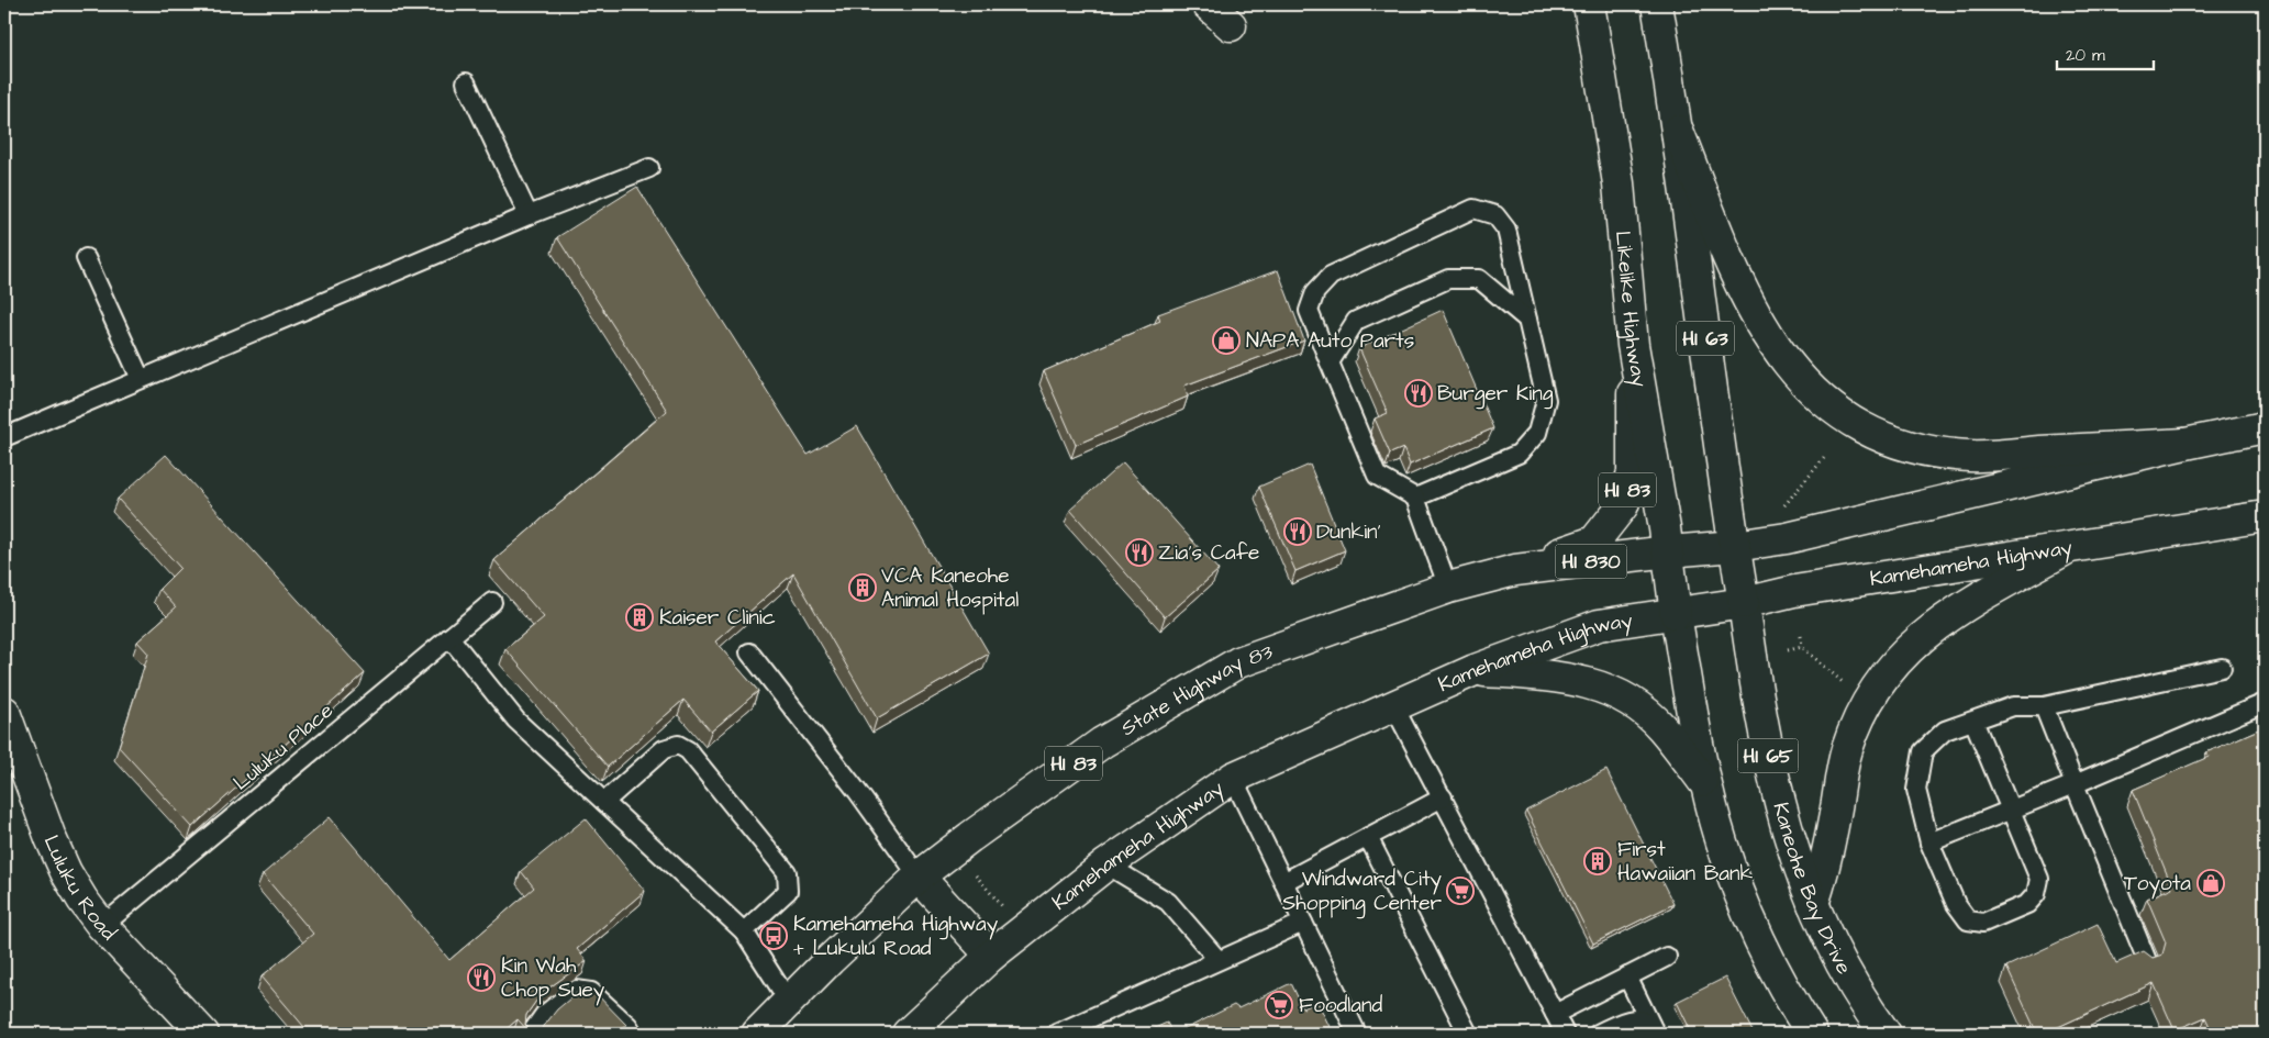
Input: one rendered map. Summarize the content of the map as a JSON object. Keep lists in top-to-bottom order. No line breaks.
{"streets":{"main road":["Likelike Highway","HI 63","HI 83","HI 830","Kamehameha Highway","State Highway 83","HI 65","Luluku Road","Kaneohe Bay Drive"],"lane":["Luluku Place"]},"crossings":[["Likelike Highway","HI 83"],["Likelike Highway","Kamehameha Highway"],["Likelike Highway","State Highway 83"],["HI 63","HI 830"],["HI 63","Kamehameha Highway"],["HI 63","State Highway 83"],["HI 63","Kaneohe Bay Drive"],["HI 83","State Highway 83"],["HI 830","State Highway 83"],["Kamehameha Highway","Kaneohe Bay Drive"],["Luluku Place","Luluku Road"]],"places":{"shop":["NAPA Auto Parts","Toyota"],"restaurant":["Burger King","Dunkin'","Zia's Cafe","Kin Wah Chop Suey"],"building":["VCA Kaneohe Animal Hospital","Kaiser Clinic","First Hawaiian Bank"],"supermarket":["Windward City Shopping Center","Foodland"],"bus stop":["Kamehameha Highway + Lukulu Road"]},"scale_bar":"20 m"}
